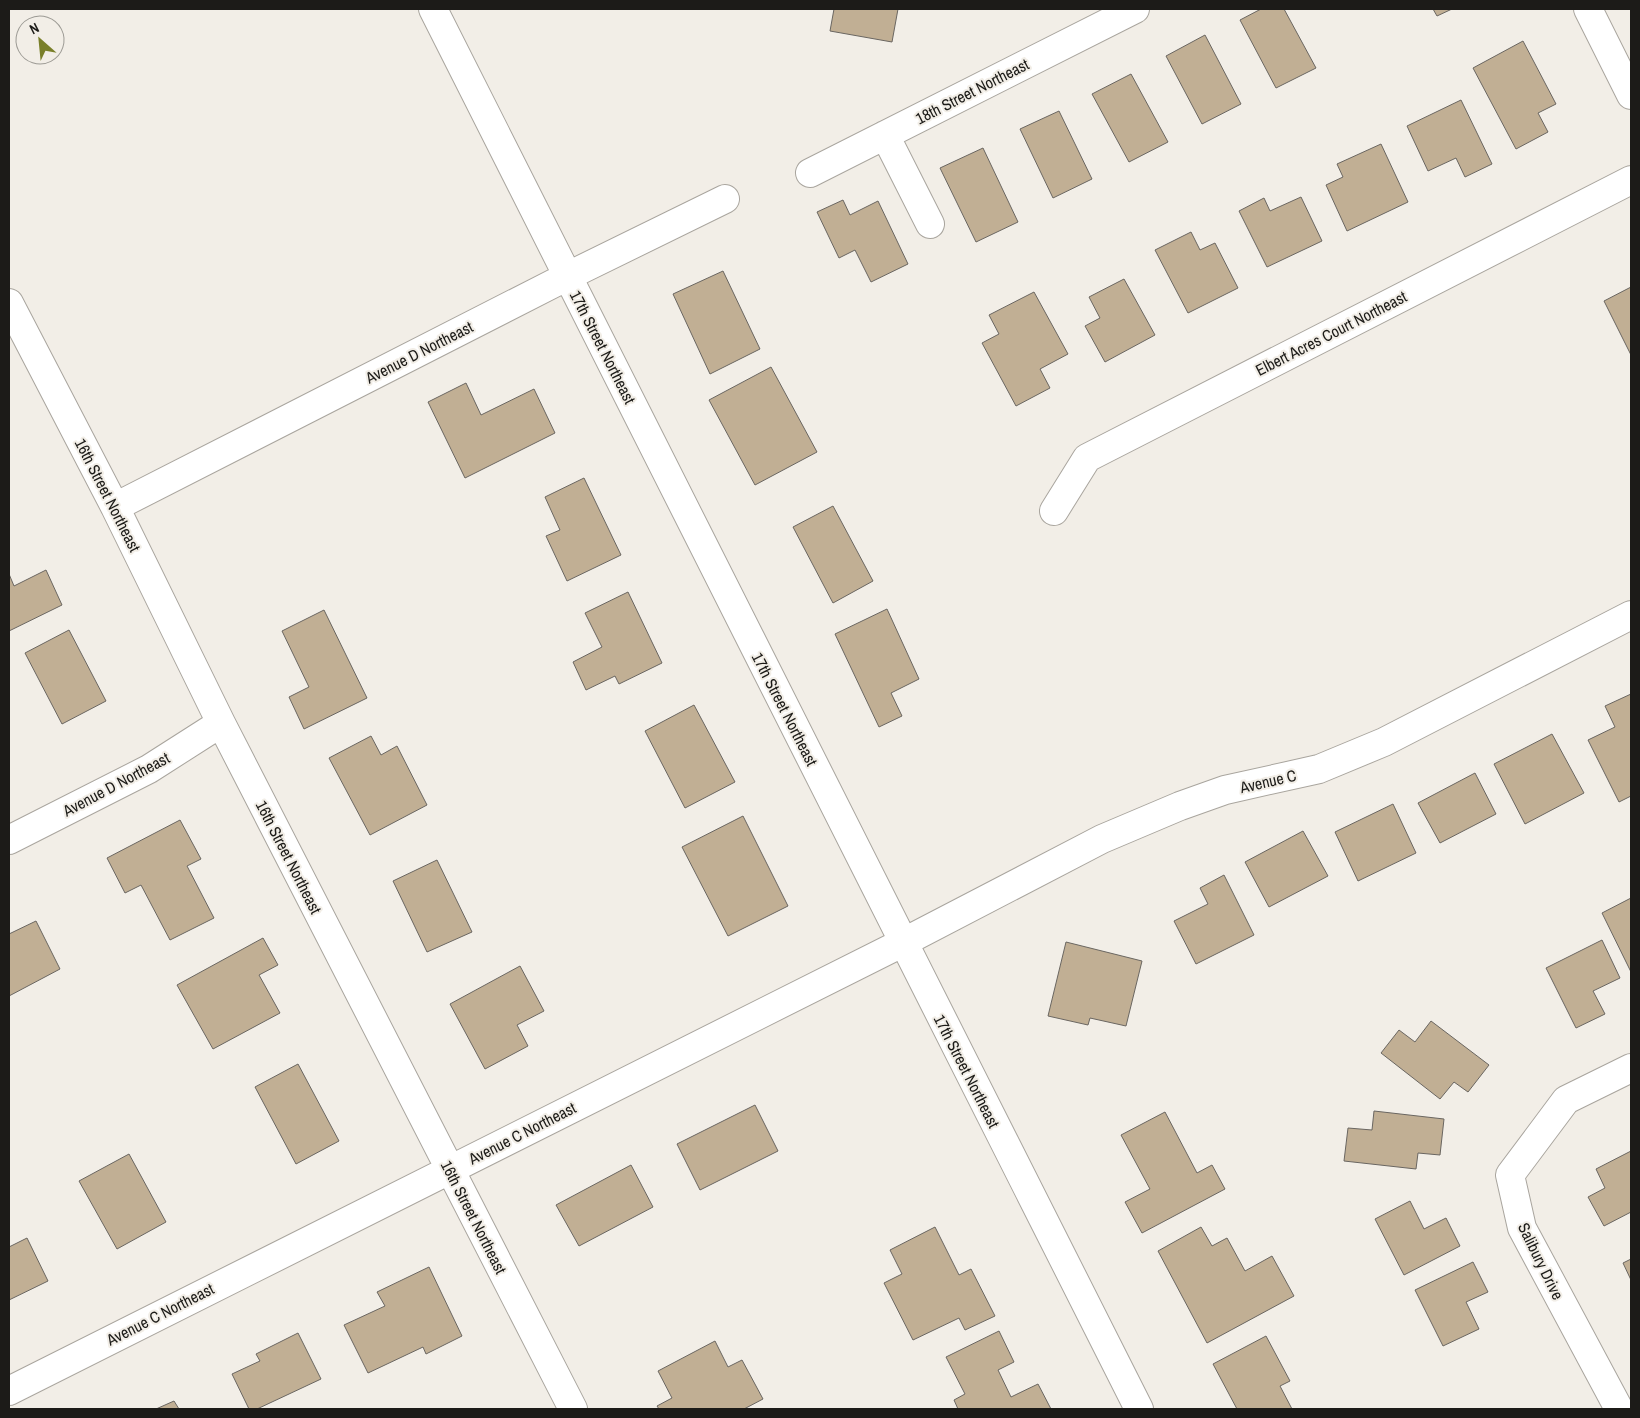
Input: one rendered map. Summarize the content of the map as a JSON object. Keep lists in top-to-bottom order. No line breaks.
{"streets":{"street":["18th Street Northeast","Elbert Acres Court Northeast","17th Street Northeast","Avenue D Northeast","16th Street Northeast","Avenue C","Avenue C Northeast","Salibury Drive"]},"crossings":[["17th Street Northeast","Avenue D Northeast"],["17th Street Northeast","Avenue C"],["17th Street Northeast","Avenue C Northeast"],["Avenue D Northeast","16th Street Northeast"],["16th Street Northeast","Avenue C Northeast"],["Avenue C","Avenue C Northeast"]],"north":"top left"}
